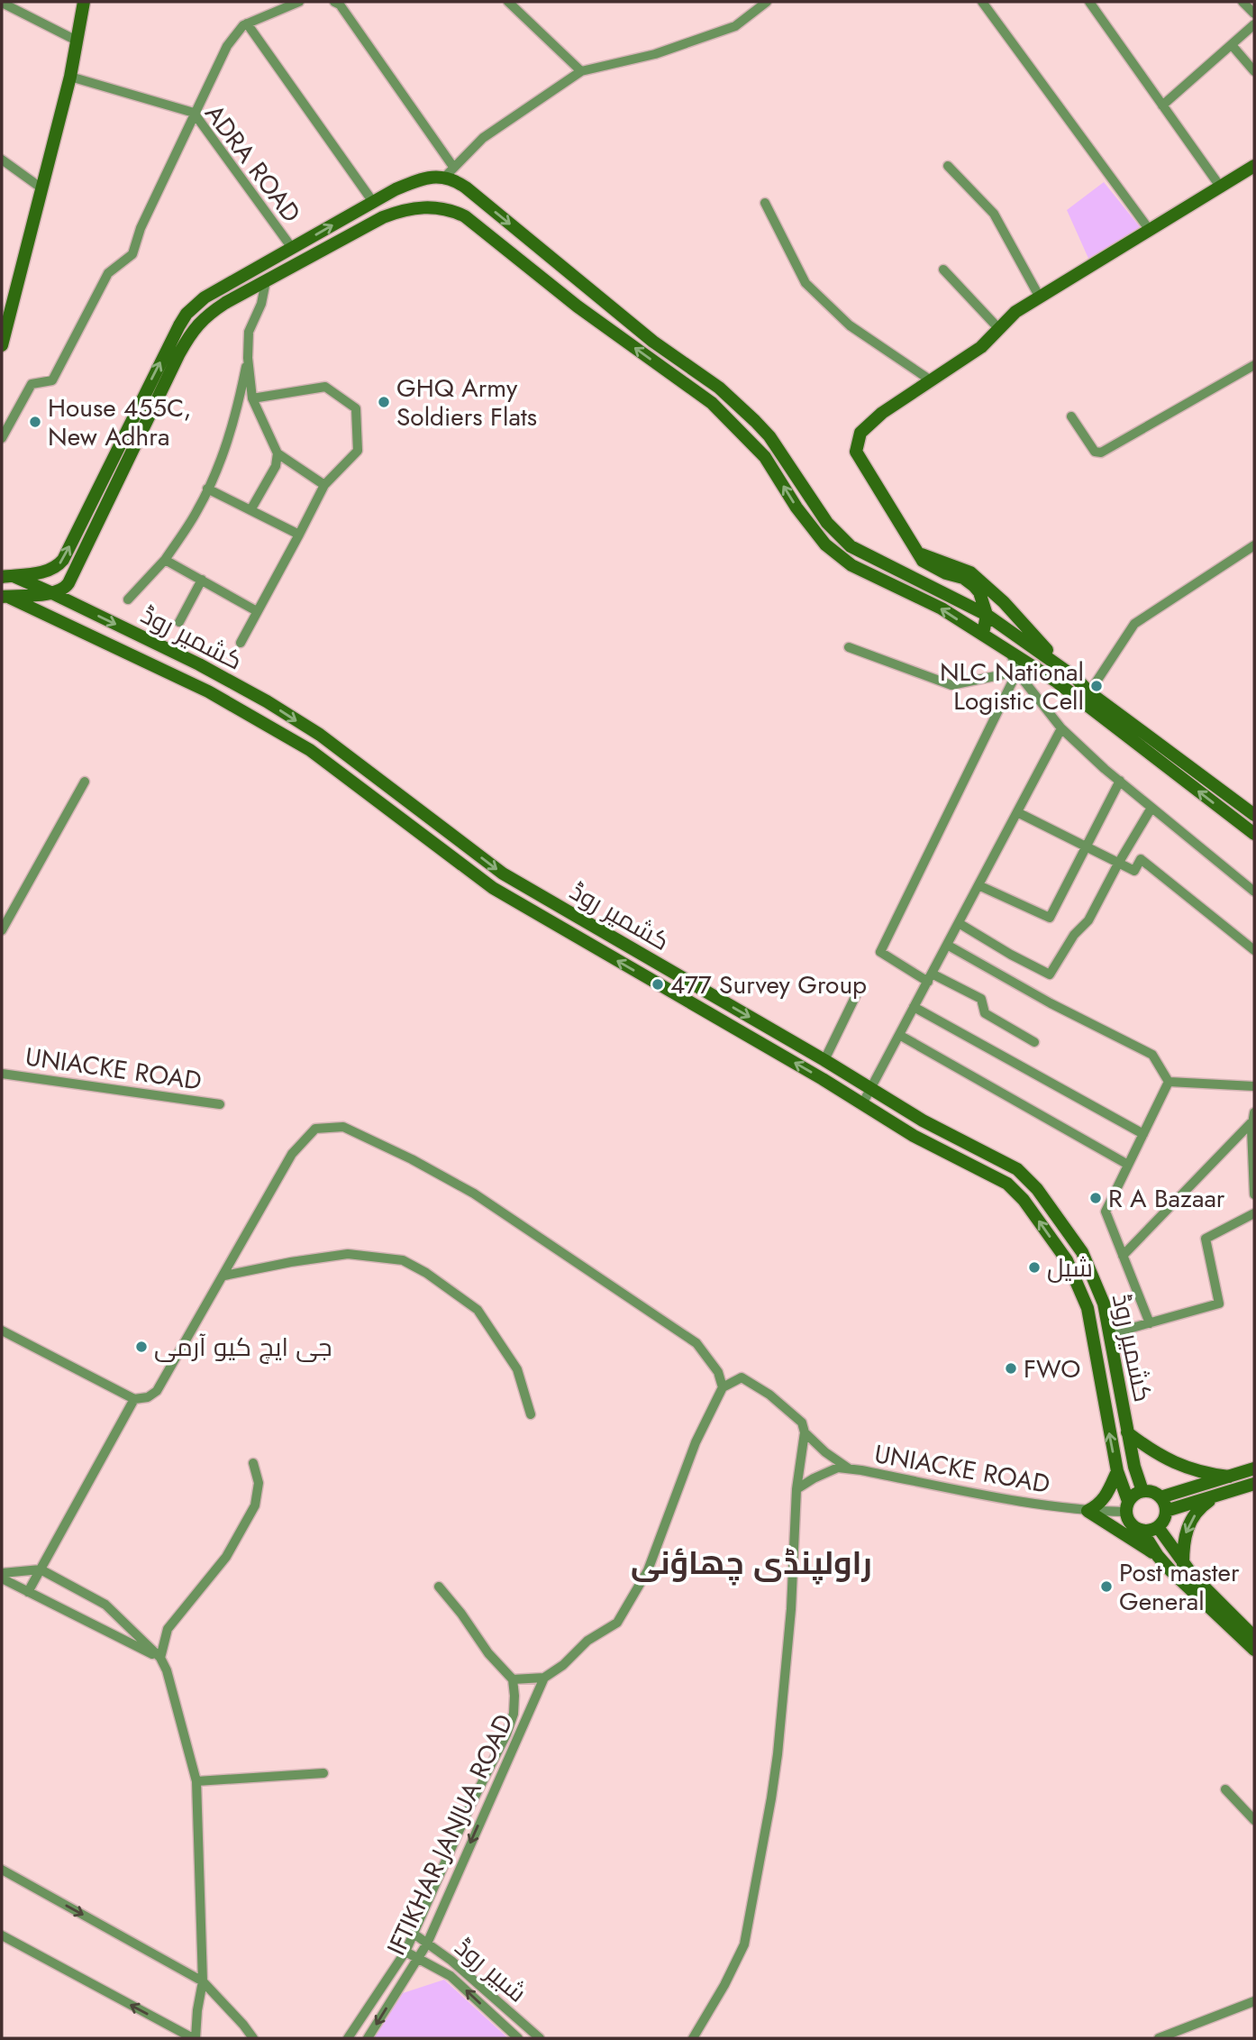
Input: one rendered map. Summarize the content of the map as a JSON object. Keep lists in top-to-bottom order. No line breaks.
{"streets":{"street":["ADRA ROAD","کشمیر روڈ","UNIACKE ROAD","IFTIKHAR JANJUA ROAD","شبیر روڈ"]},"crossings":[["کشمیر روڈ","UNIACKE ROAD"],["IFTIKHAR JANJUA ROAD","شبیر روڈ"]],"districts":["راولپنڈی چھاؤنی"],"places":["GHQ Army Soldiers Flats","House 455C, New Adhra","NLC National Logistic Cell","477 Survey Group","R A Bazaar","شیل","جی ایچ کیو آرمی","FWO","Post master General"]}
